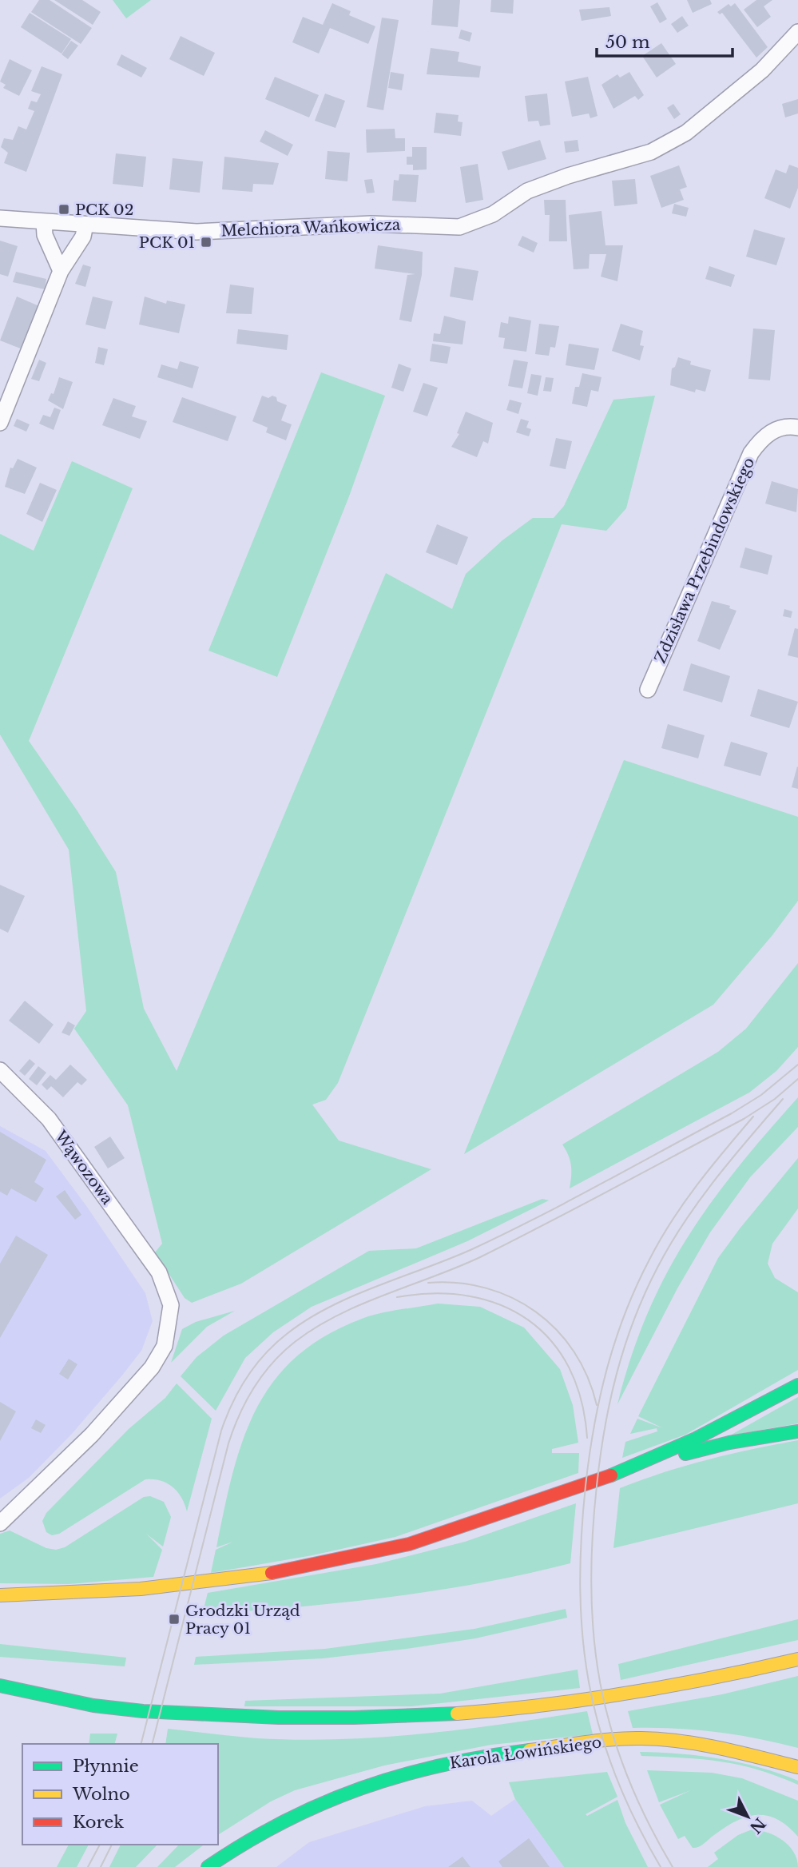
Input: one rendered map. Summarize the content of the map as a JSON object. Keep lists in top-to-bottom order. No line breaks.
{"streets":{"main road":["Karola Łowińskiego"],"street":["Melchiora Wańkowicza","Zdzisława Przebindowskiego","Wąwozowa"]},"places":{"transit":["PCK 02","PCK 01","Grodzki Urząd Pracy 01"]},"legend":["Płynnie","Wolno","Korek"],"scale_bar":"50 m","north":"bottom right"}
